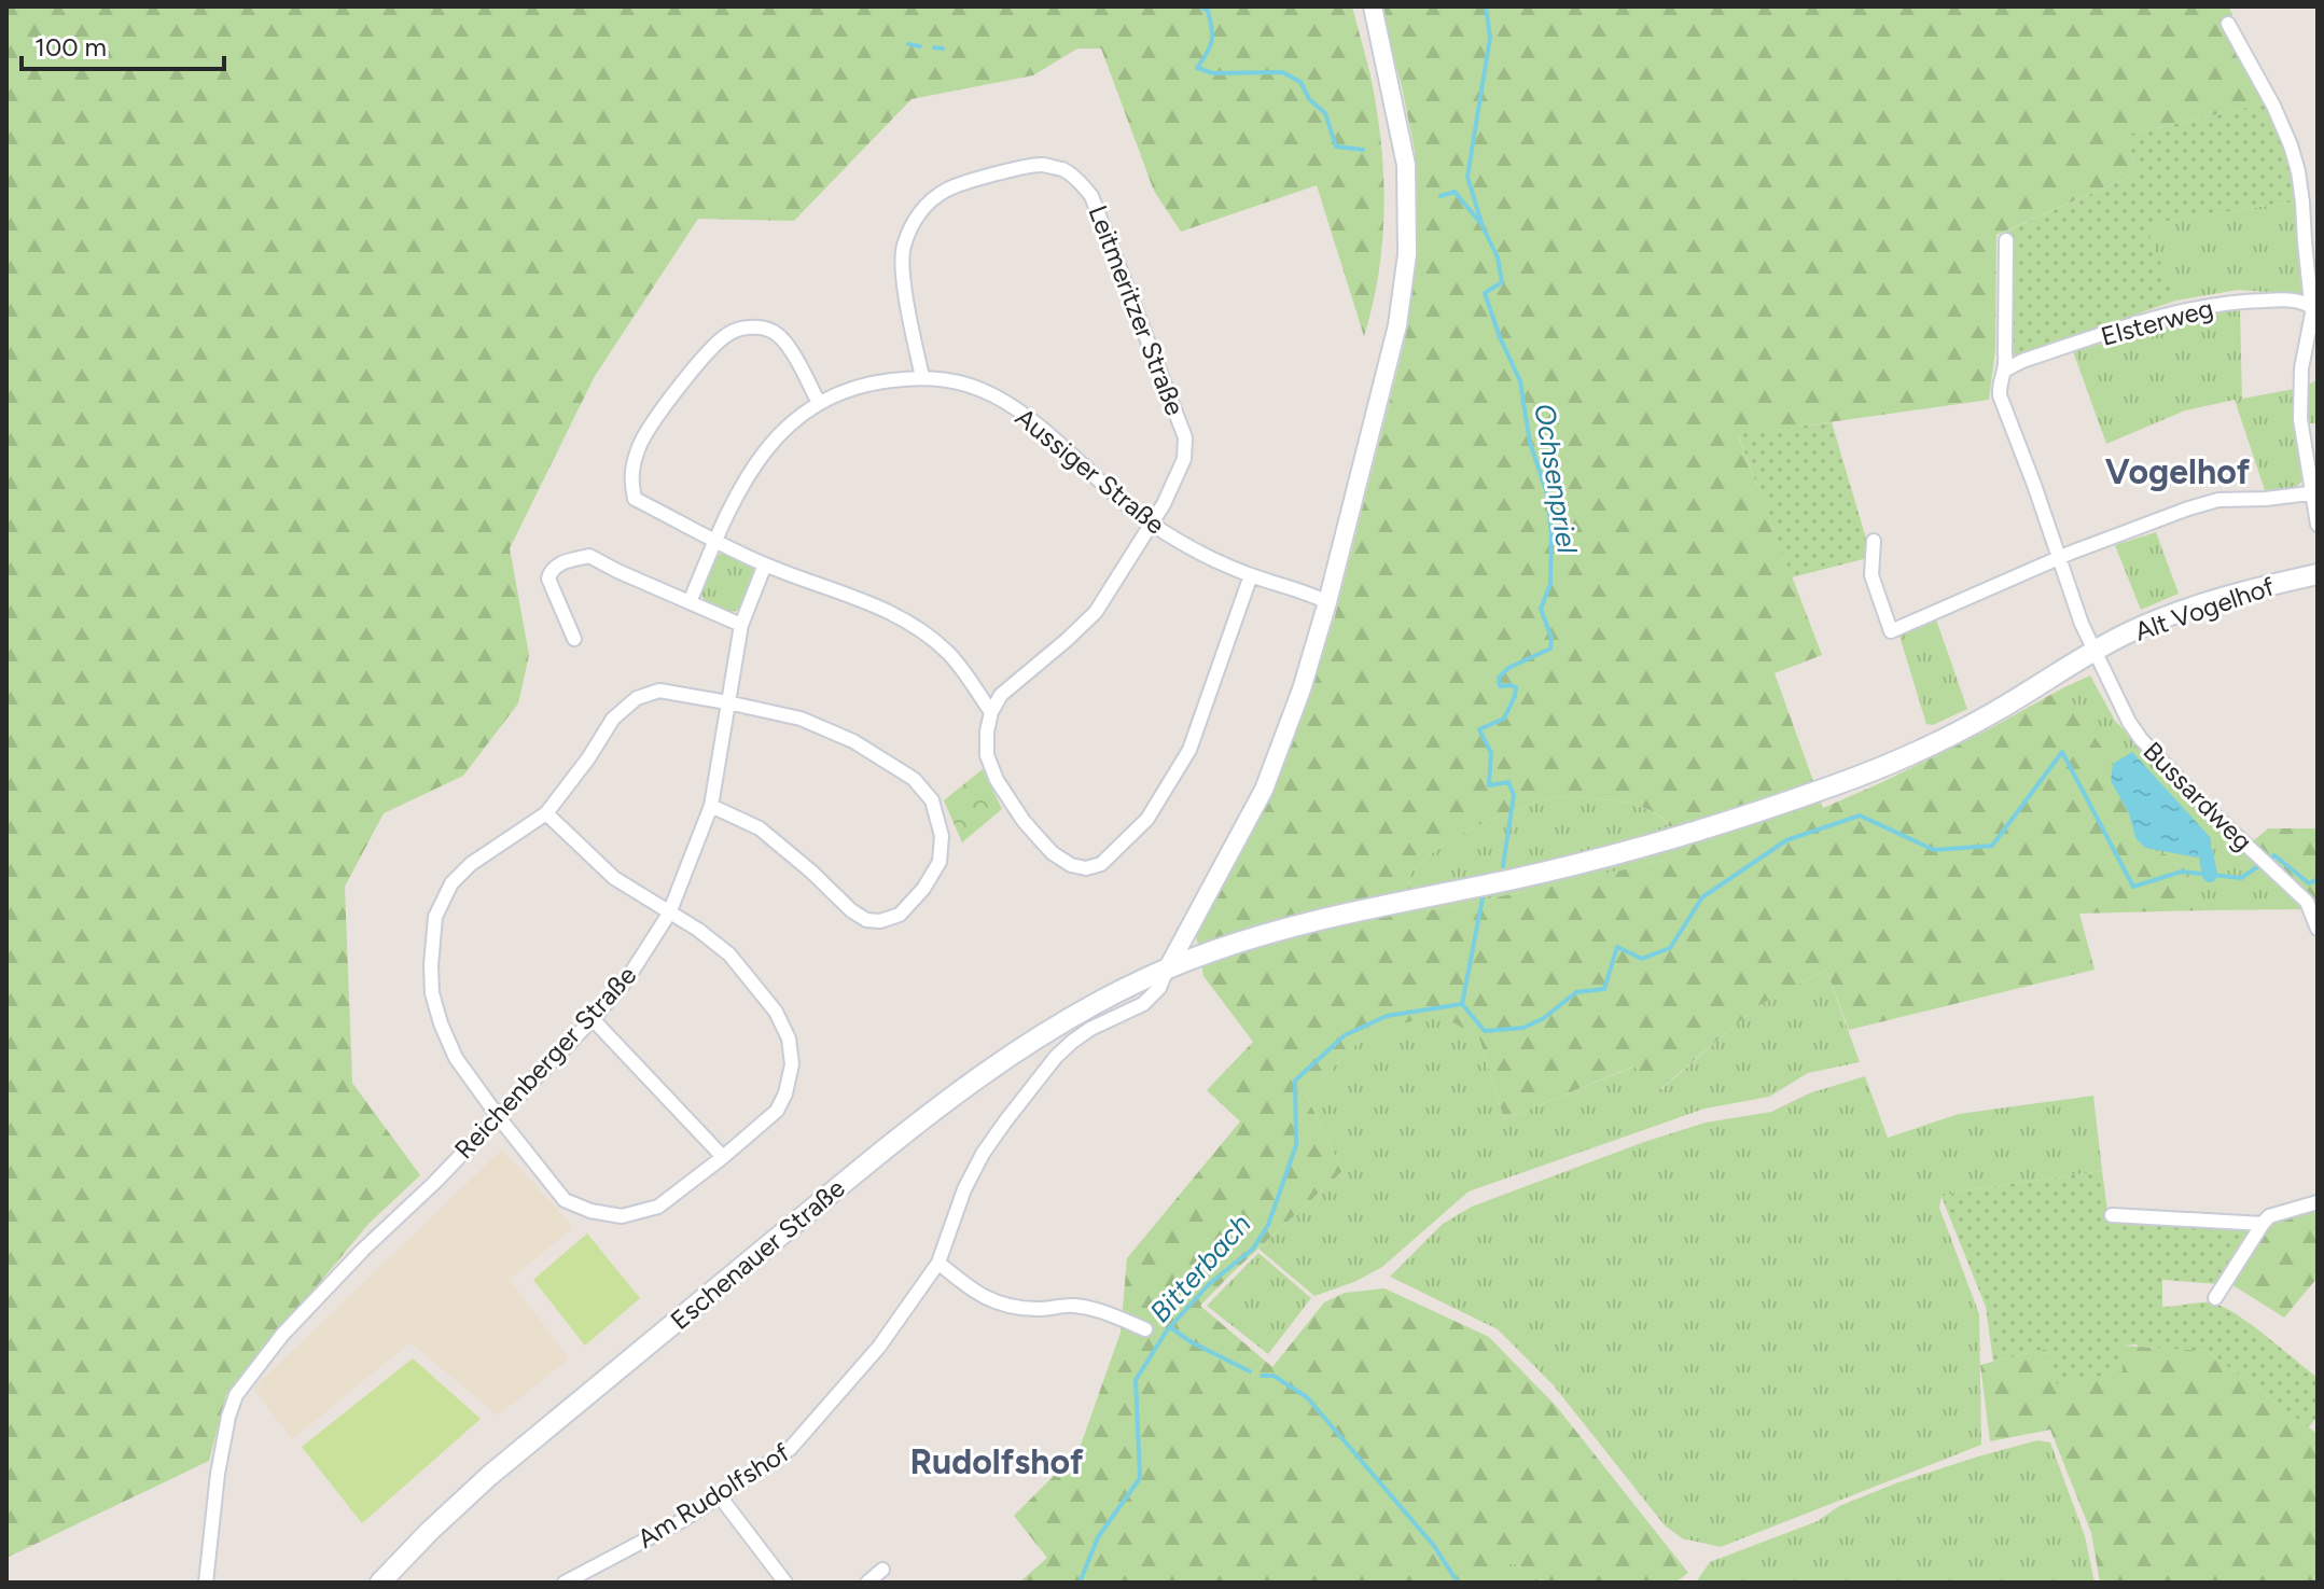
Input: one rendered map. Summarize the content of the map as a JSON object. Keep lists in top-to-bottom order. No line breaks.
{"streets":{"main road":["Alt Vogelhof","Eschenauer Straße"],"street":["Leitmeritzer Straße","Elsterweg","Aussiger Straße","Bussardweg","Reichenberger Straße","Am Rudolfshof"]},"crossings":[["Leitmeritzer Straße","Aussiger Straße"],["Alt Vogelhof","Bussardweg"],["Alt Vogelhof","Eschenauer Straße"],["Bussardweg","Eschenauer Straße"],["Eschenauer Straße","Am Rudolfshof"]],"districts":["Vogelhof","Rudolfshof"],"water":["Ochsenpriel","Bitterbach"],"scale_bar":"100 m"}
